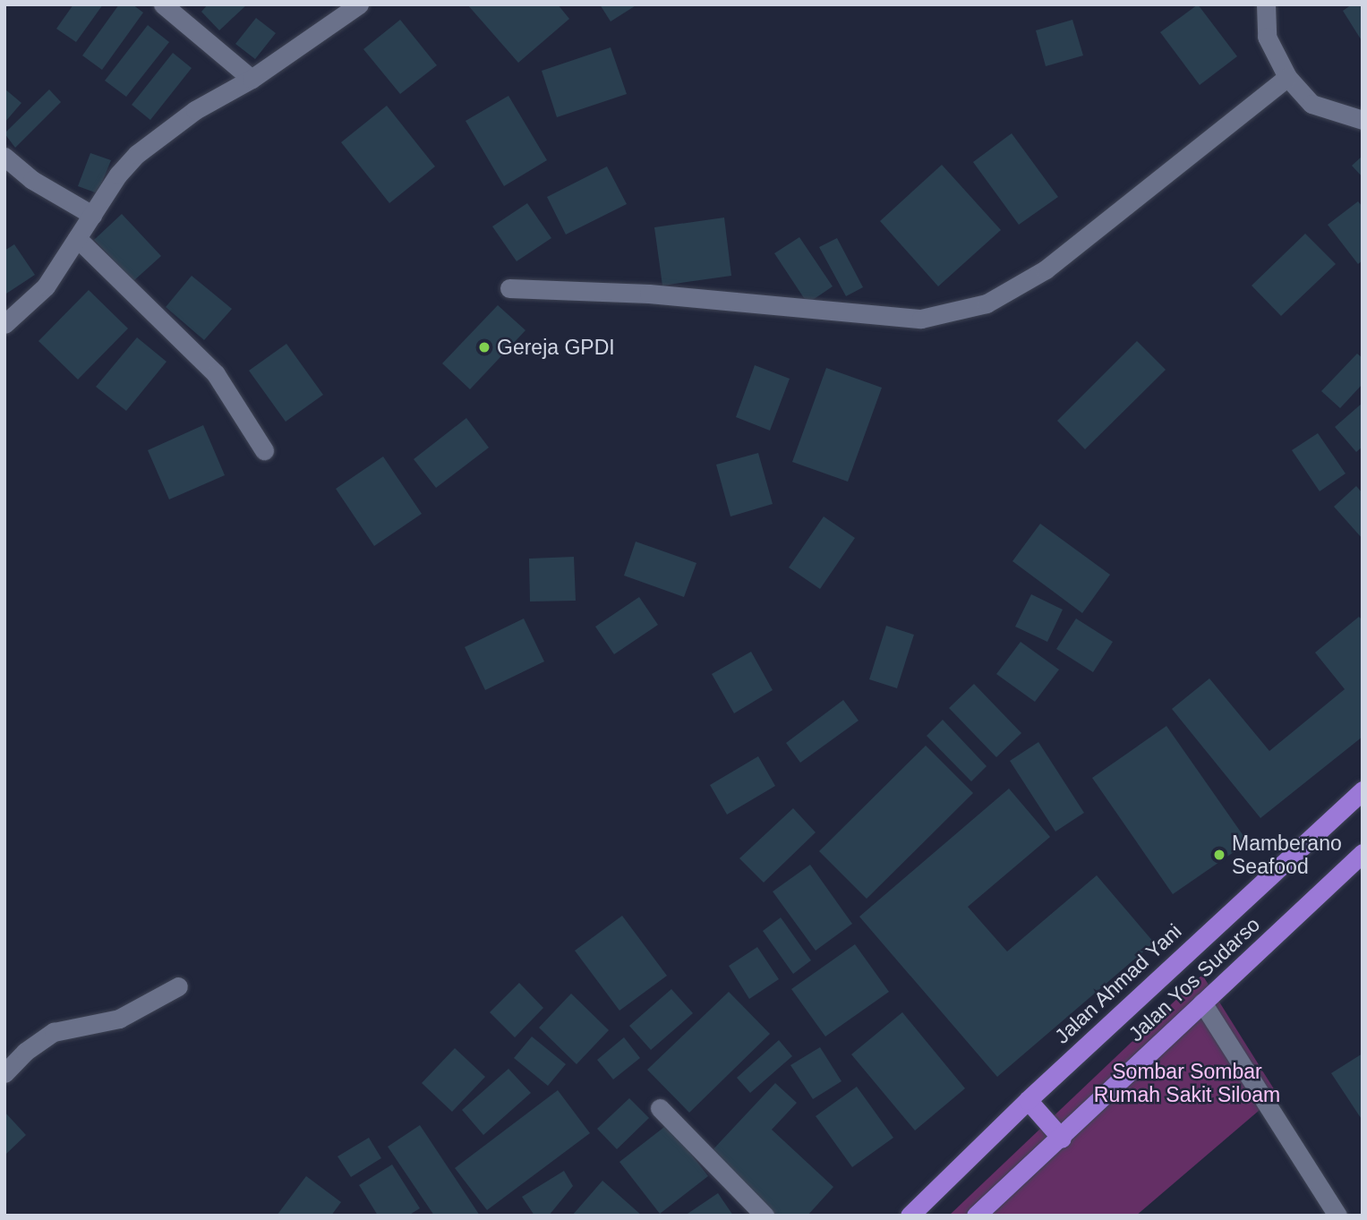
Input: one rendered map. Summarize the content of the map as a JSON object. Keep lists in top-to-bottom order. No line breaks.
{"streets":{"highway":["Jalan Yos Sudarso","Jalan Ahmad Yani"]},"parks":["Sombar Sombar Rumah Sakit Siloam"],"places":["Gereja GPDI","Mamberano Seafood"]}
